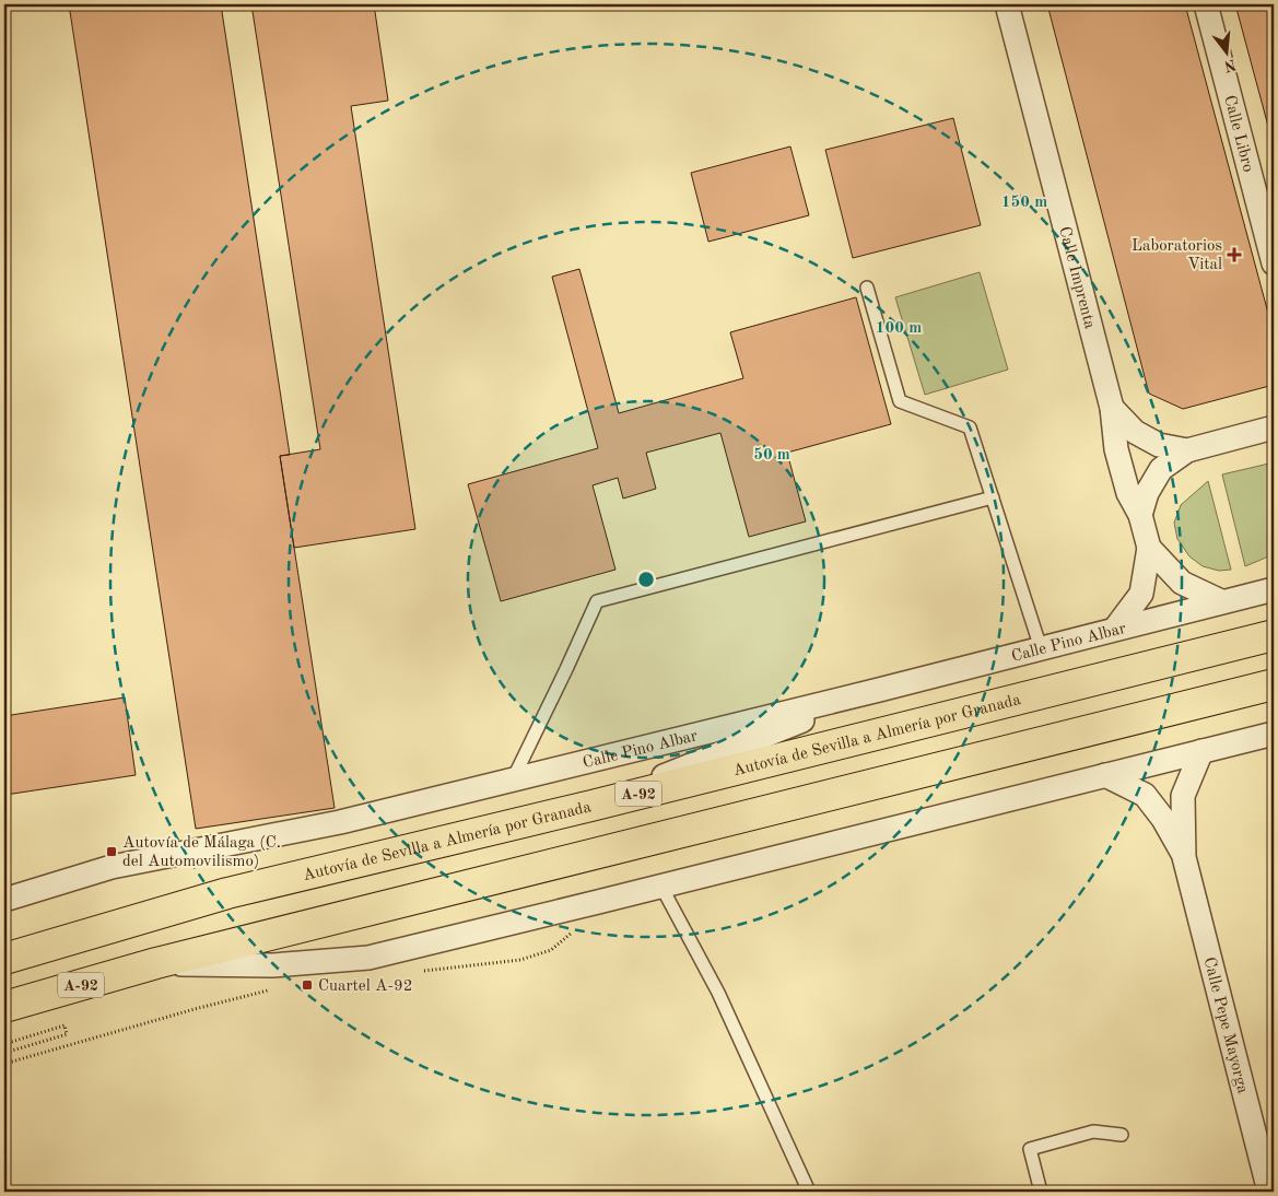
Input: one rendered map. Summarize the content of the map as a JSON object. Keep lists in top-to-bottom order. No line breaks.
{"streets":{"highway":["Autovía de Sevilla a Almería por Granada","A-92"],"street":["Calle Libro","Calle Imprenta","Calle Pino Albar","Calle Pepe Mayorga"]},"crossings":[["Calle Imprenta","Calle Pino Albar"]],"places":{"health":["Laboratorios Vital"],"transit":["Autovía de Málaga (C. del Automovilismo)","Cuartel A-92"]},"north":"bottom","rings":["150 m","100 m","50 m"]}
